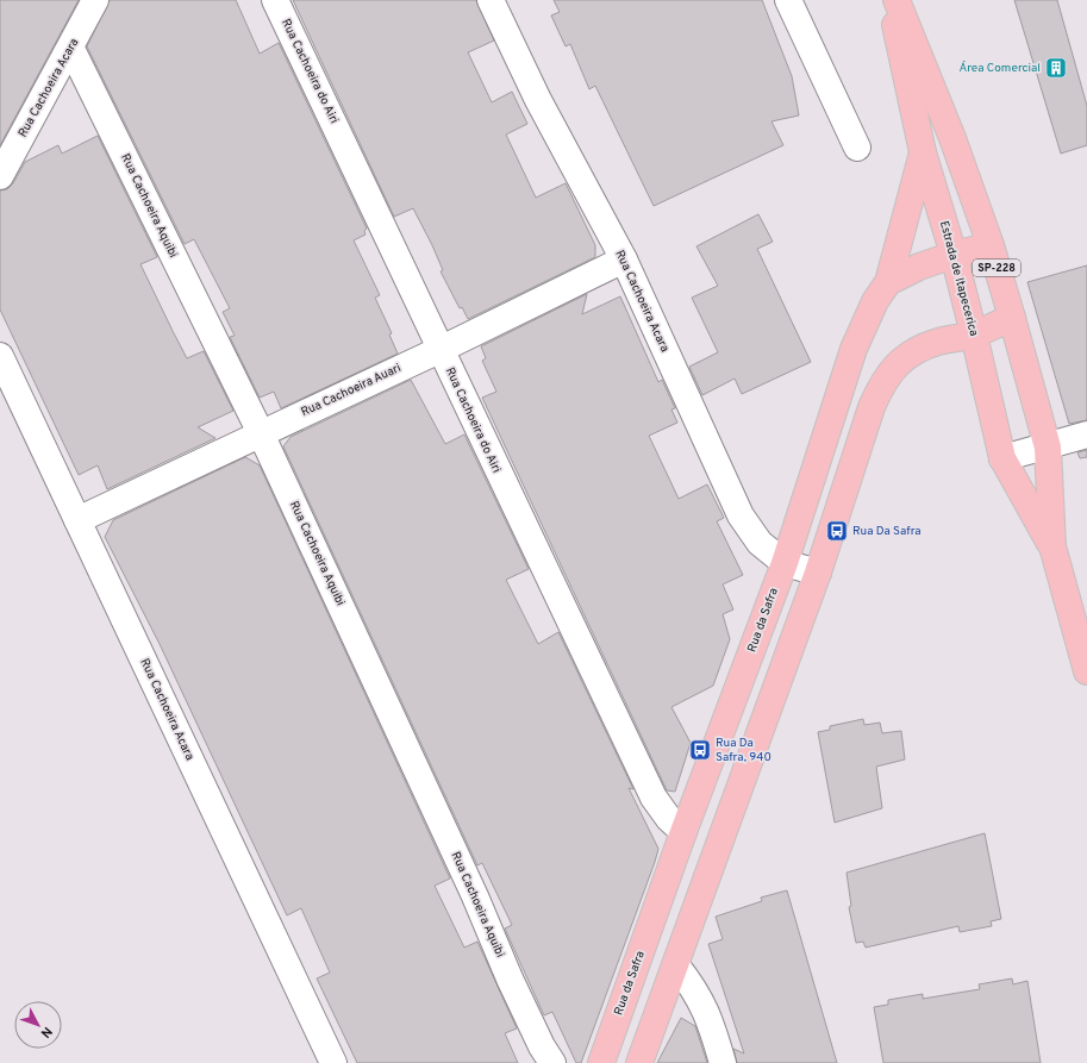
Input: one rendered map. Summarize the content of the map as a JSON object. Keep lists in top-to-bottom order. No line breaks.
{"streets":{"main road":["SP-228","Estrada de Itapecerica","Rua da Safra"],"street":["Rua Cachoeira do Airi","Rua Cachoeira Acara","Rua Cachoeira Aquibi","Rua Cachoeira Auari"]},"crossings":[["Rua Cachoeira do Airi","Rua Cachoeira Auari"],["Rua Cachoeira do Airi","Rua da Safra"],["Rua Cachoeira Acara","Rua Cachoeira Aquibi"],["Rua Cachoeira Acara","Rua Cachoeira Auari"],["Rua Cachoeira Acara","Rua da Safra"],["Rua Cachoeira Aquibi","Rua Cachoeira Auari"],["Estrada de Itapecerica","Rua da Safra"]],"places":{"building":["Área Comercial"],"bus stop":["Rua Da Safra","Rua Da Safra, 940"]},"north":"bottom right"}
